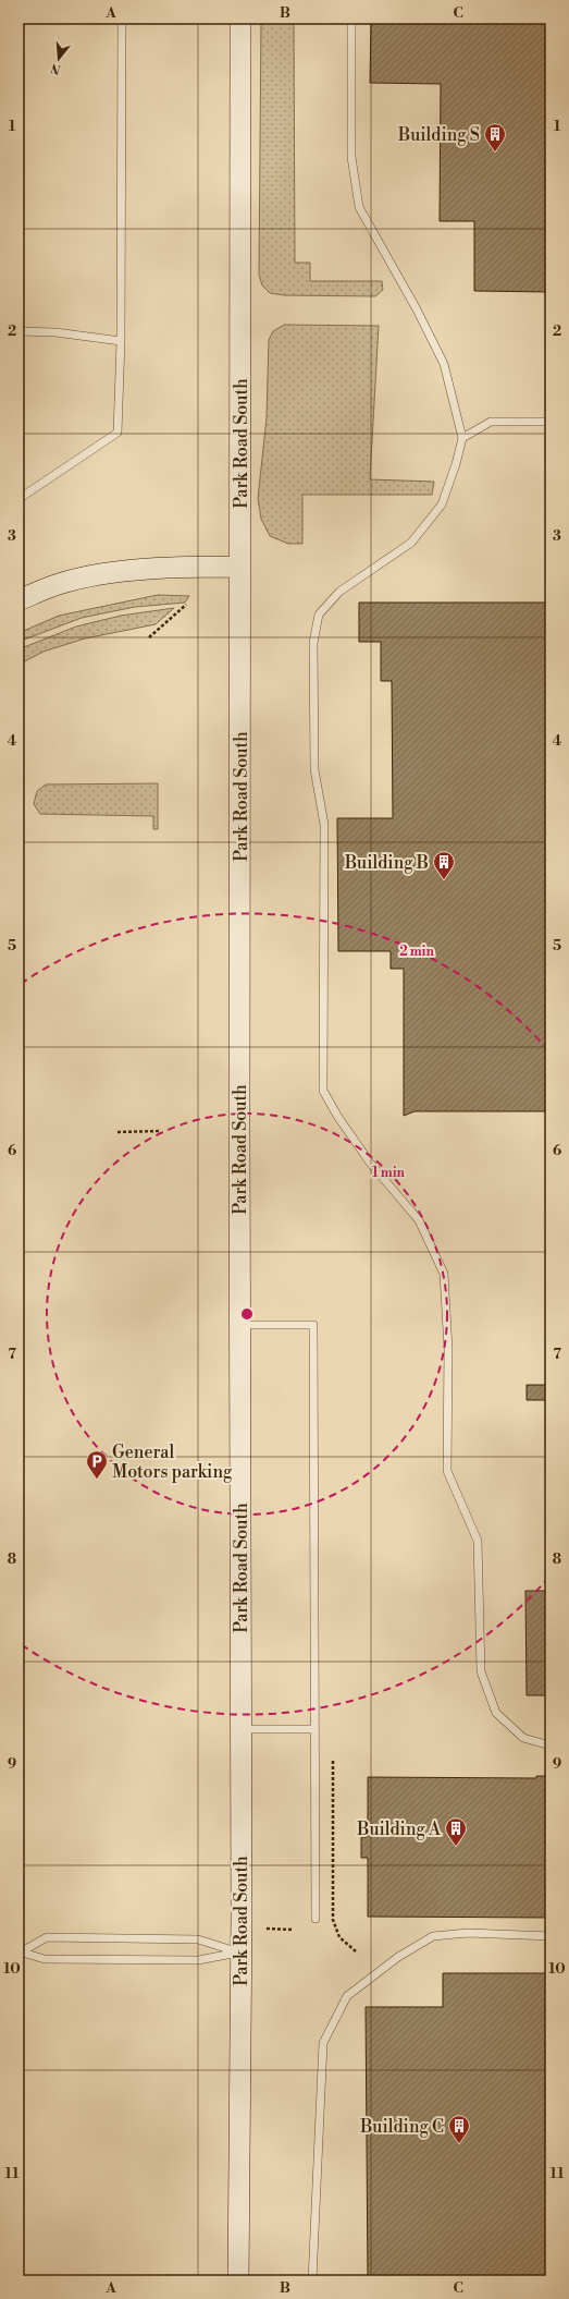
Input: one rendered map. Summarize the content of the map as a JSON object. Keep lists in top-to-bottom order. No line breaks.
{"streets":{"main road":["Park Road South"]},"places":{"building":["Building S","Building B","Building A","Building C"],"parking":["General Motors parking"]},"north":"bottom","grid":{"columns":["A","B","C"],"rows":["1","2","3","4","5","6","7","8","9","10","11"]},"rings":["2 min","1 min"]}
